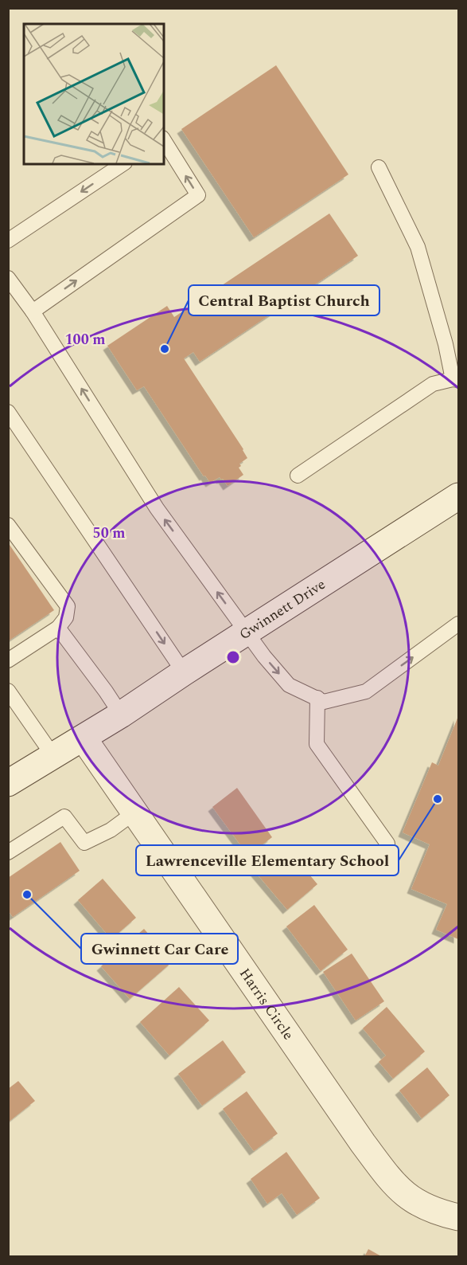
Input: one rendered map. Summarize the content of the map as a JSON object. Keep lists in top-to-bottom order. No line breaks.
{"streets":{"street":["Gwinnett Drive","Harris Circle"]},"crossings":[["Gwinnett Drive","Harris Circle"]],"places":["Central Baptist Church","Lawrenceville Elementary School","Gwinnett Car Care"],"rings":["100 m","50 m"]}
